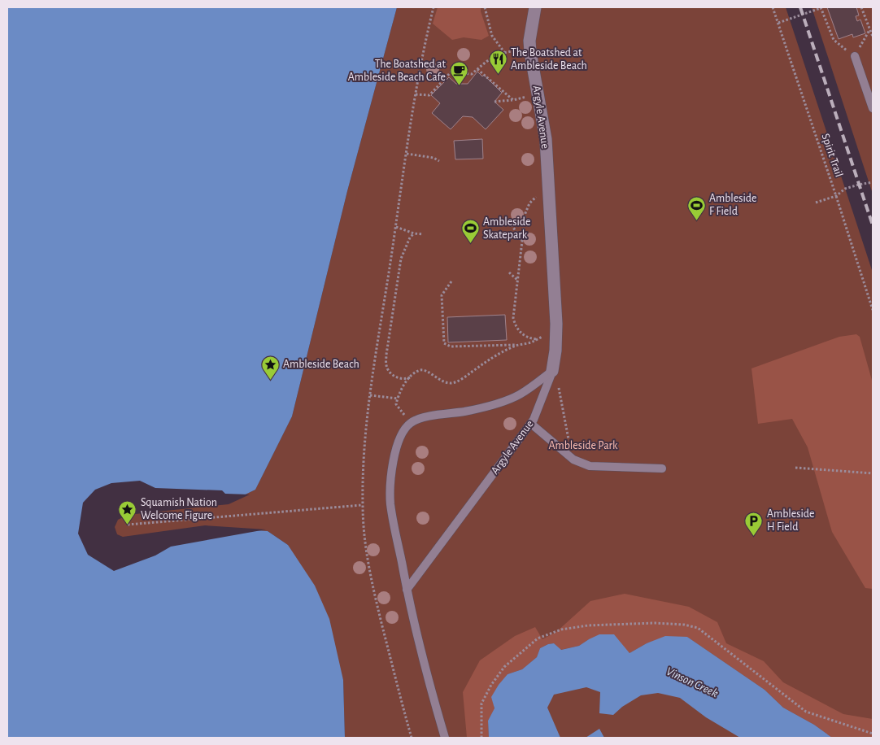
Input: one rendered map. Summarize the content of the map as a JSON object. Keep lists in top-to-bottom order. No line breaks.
{"streets":{"street":["Argyle Avenue"],"path":["Spirit Trail"]},"water":["Vinson Creek"],"parks":["Ambleside Park"],"places":{"restaurant":["The Boatshed at Ambleside Beach"],"cafe":["The Boatshed at Ambleside Beach Cafe"],"sports":["Ambleside F Field","Ambleside Skatepark"],"place":["Ambleside Beach","Squamish Nation Welcome Figure"],"parking":["Ambleside H Field"]}}
